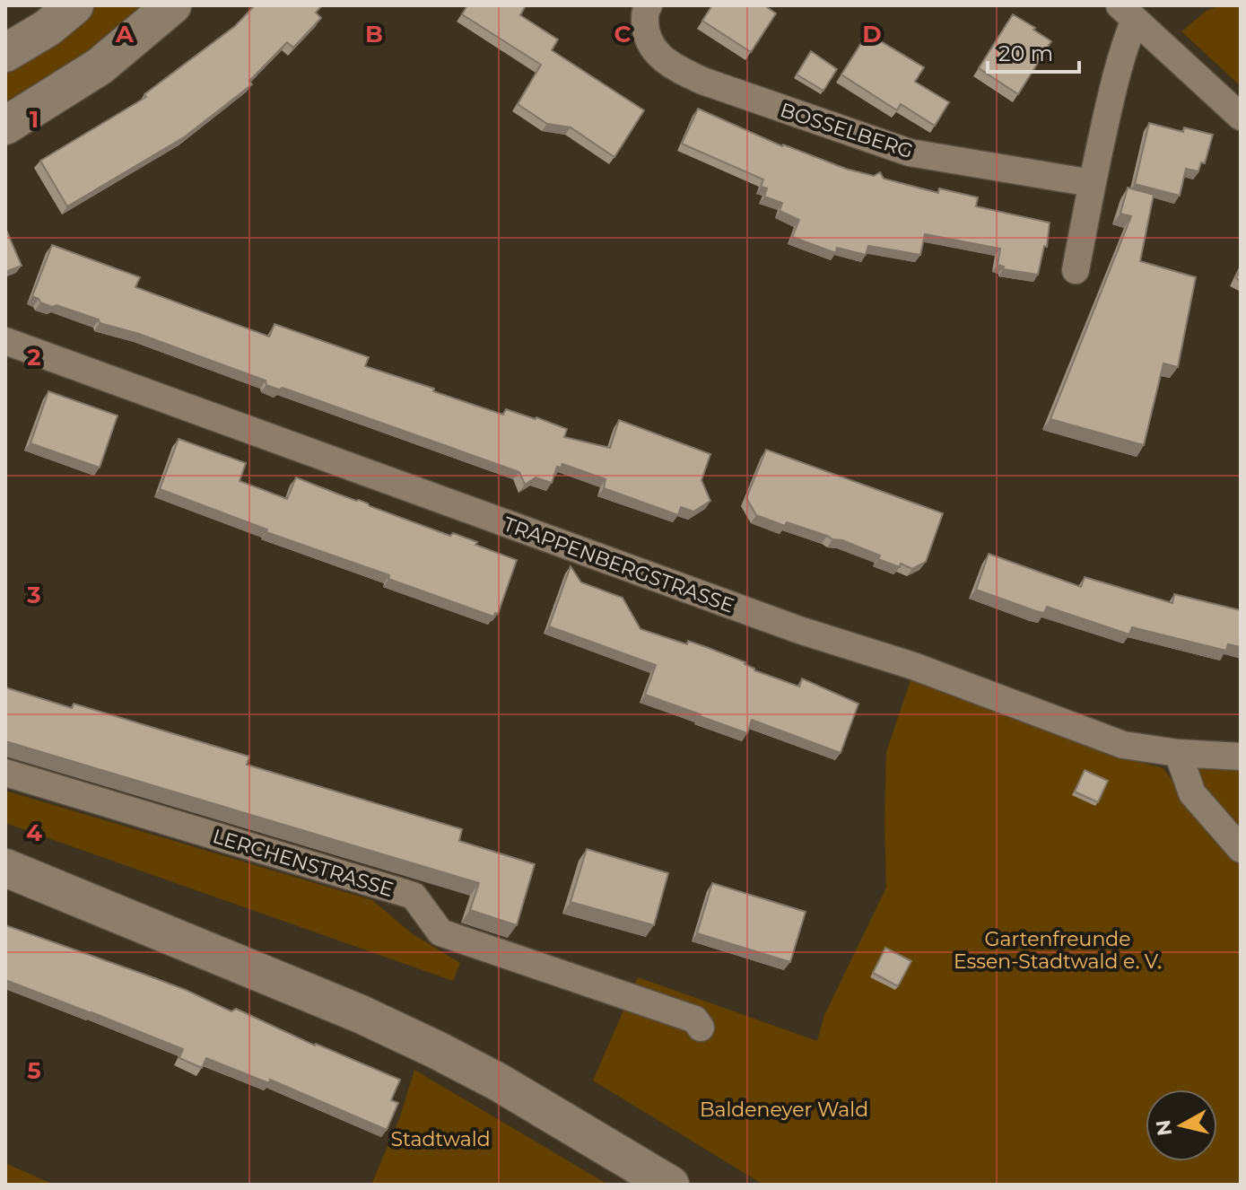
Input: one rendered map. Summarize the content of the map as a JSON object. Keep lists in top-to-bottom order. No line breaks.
{"streets":{"street":["BOSSELBERG","TRAPPENBERGSTRASSE","LERCHENSTRASSE"]},"parks":["Gartenfreunde Essen-Stadtwald e. V.","Baldeneyer Wald","Stadtwald"],"scale_bar":"20 m","north":"left","grid":{"columns":["A","B","C","D"],"rows":["1","2","3","4","5"]}}
